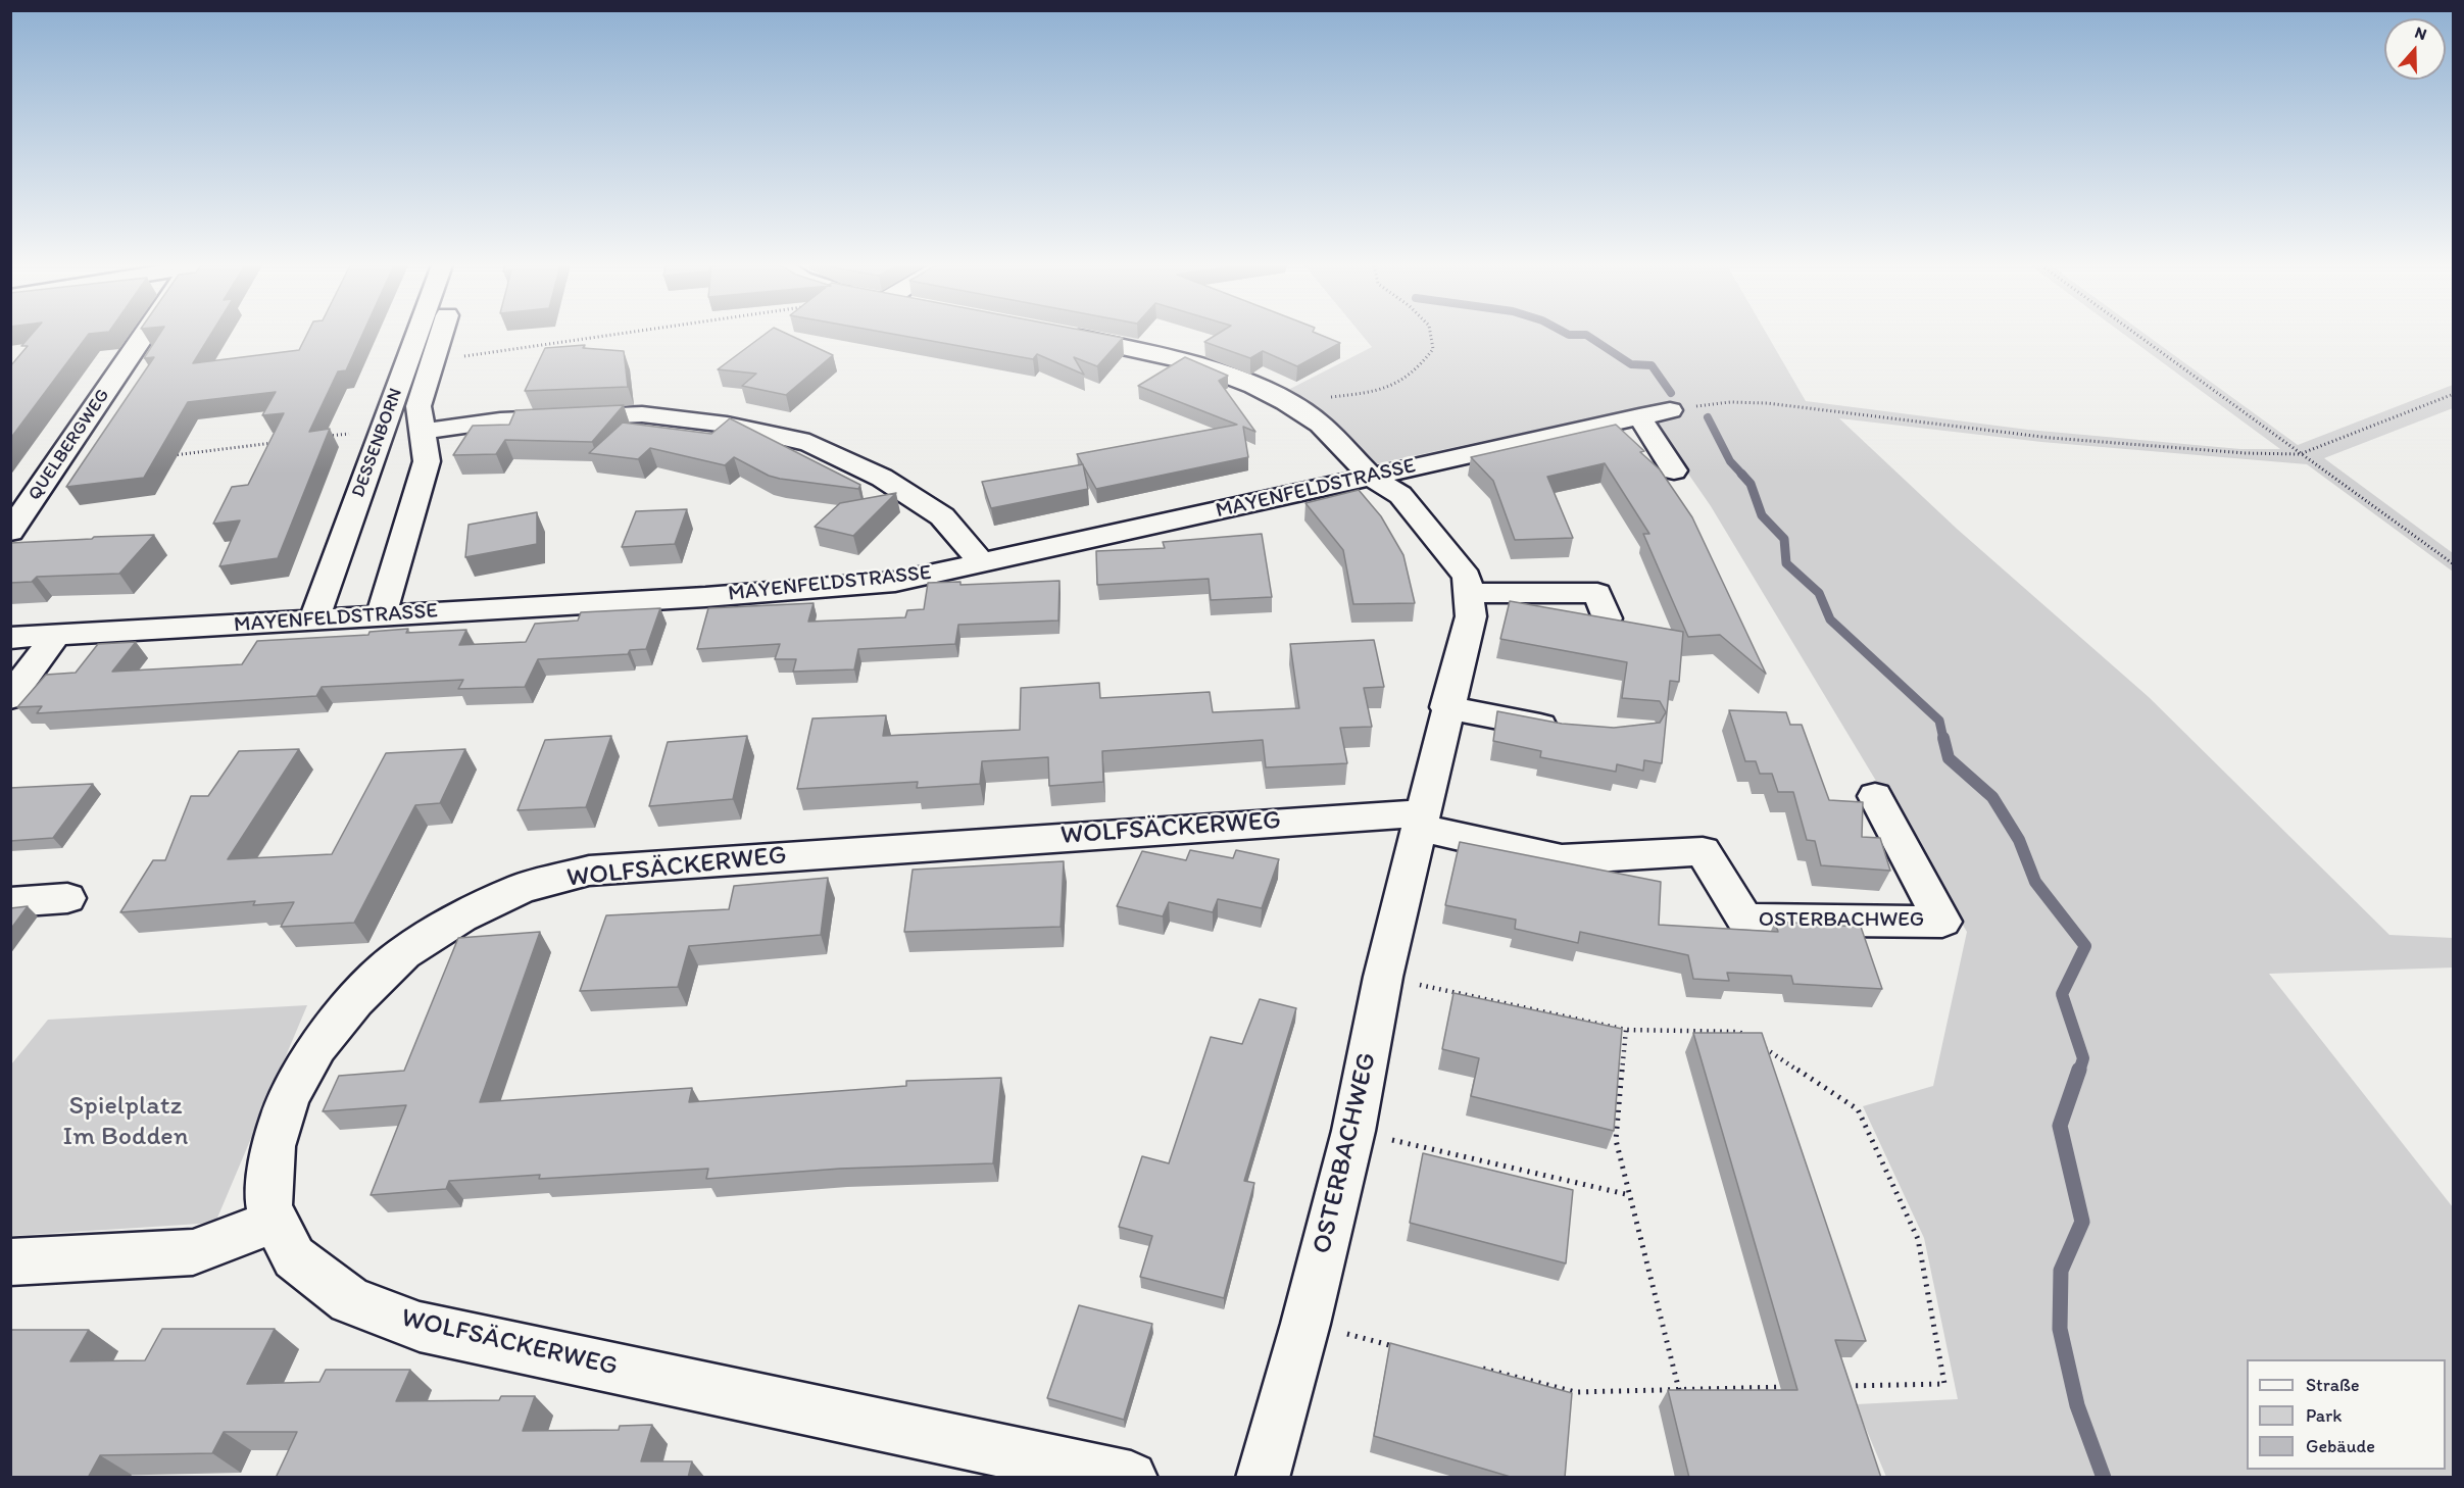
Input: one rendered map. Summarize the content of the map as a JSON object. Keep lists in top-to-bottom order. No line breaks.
{"streets":{"street":["DESSENBORN","QUELBERGWEG","MAYENFELDSTRASSE","WOLFSÄCKERWEG","OSTERBACHWEG"]},"crossings":[["DESSENBORN","MAYENFELDSTRASSE"],["MAYENFELDSTRASSE","OSTERBACHWEG"],["WOLFSÄCKERWEG","OSTERBACHWEG"]],"parks":["Spielplatz Im Bodden"],"legend":["Straße","Park","Gebäude"],"north":"top"}
